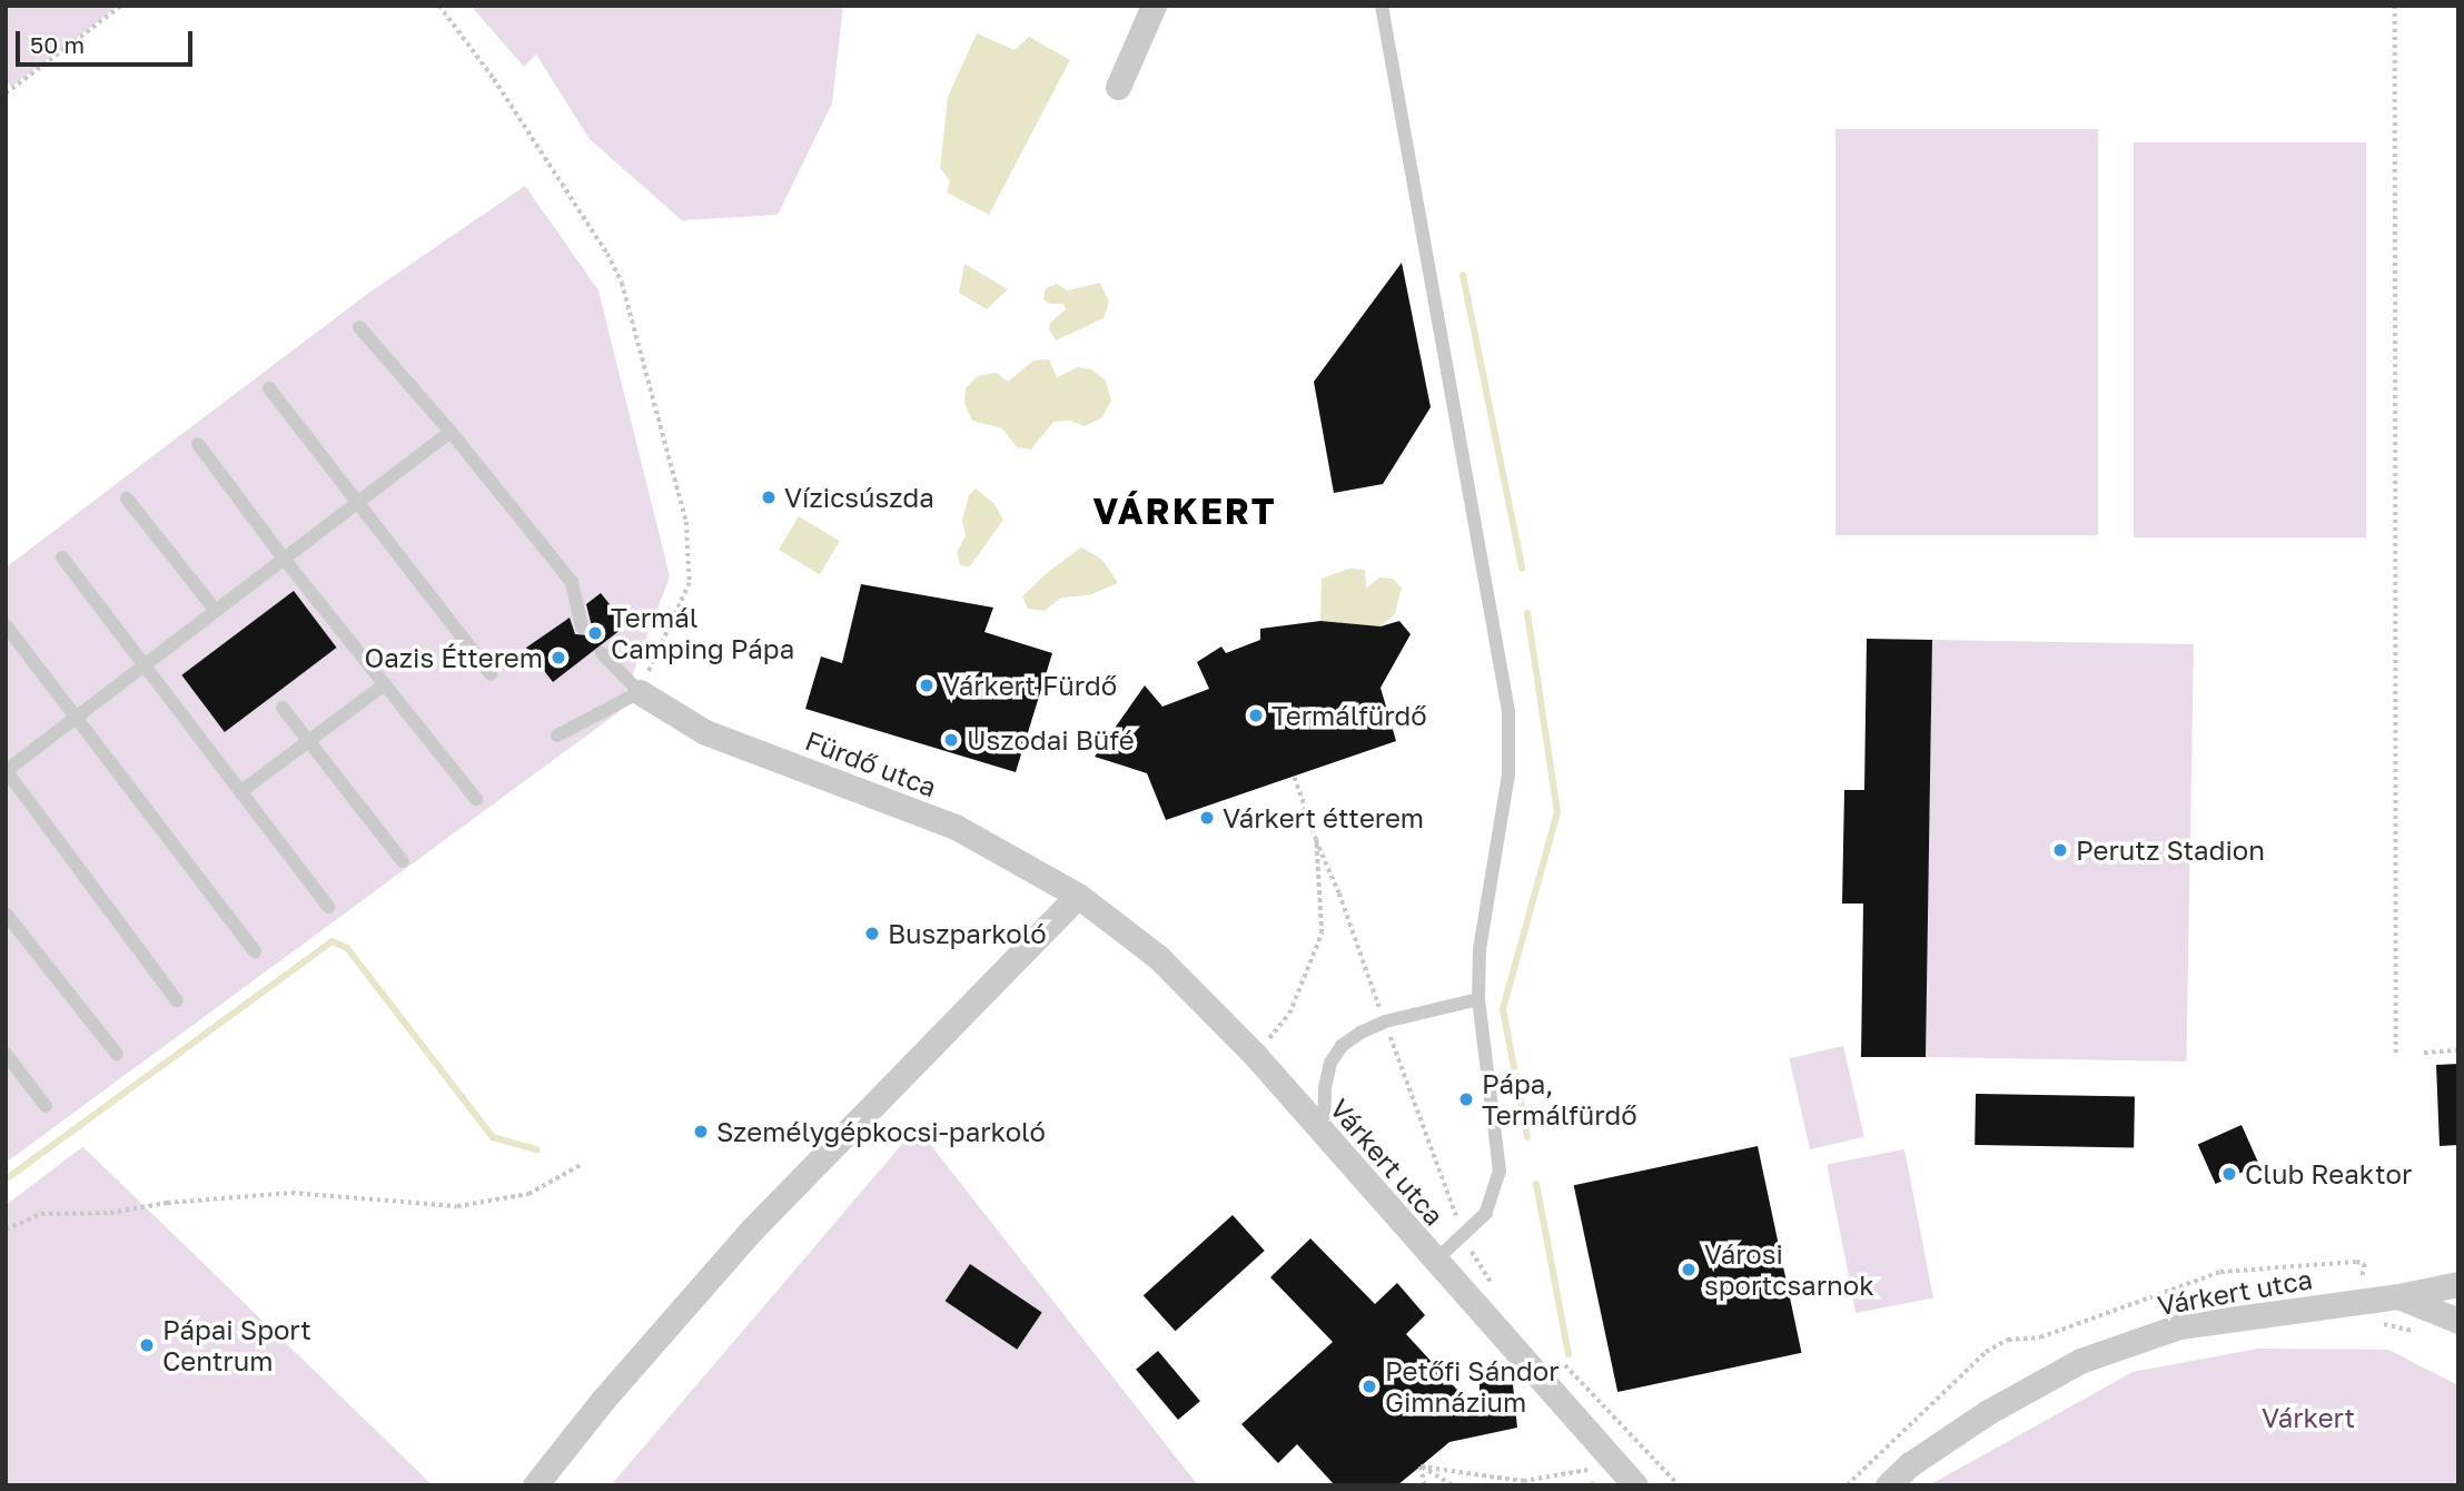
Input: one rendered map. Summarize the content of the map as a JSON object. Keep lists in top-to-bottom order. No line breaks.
{"streets":{"street":["Fürdő utca","Várkert utca"]},"crossings":[["Fürdő utca","Várkert utca"]],"districts":["VÁRKERT"],"parks":["Várkert"],"places":["Vízicsúszda","Termál Camping Pápa","Oazis Étterem","Várkert Fürdő","Termálfürdő","Uszodai Büfé","Várkert étterem","Perutz Stadion","Buszparkoló","Pápa, Termálfürdő","Személygépkocsi-parkoló","Club Reaktor","Városi sportcsarnok","Pápai Sport Centrum","Petőfi Sándor Gimnázium"],"scale_bar":"50 m"}
